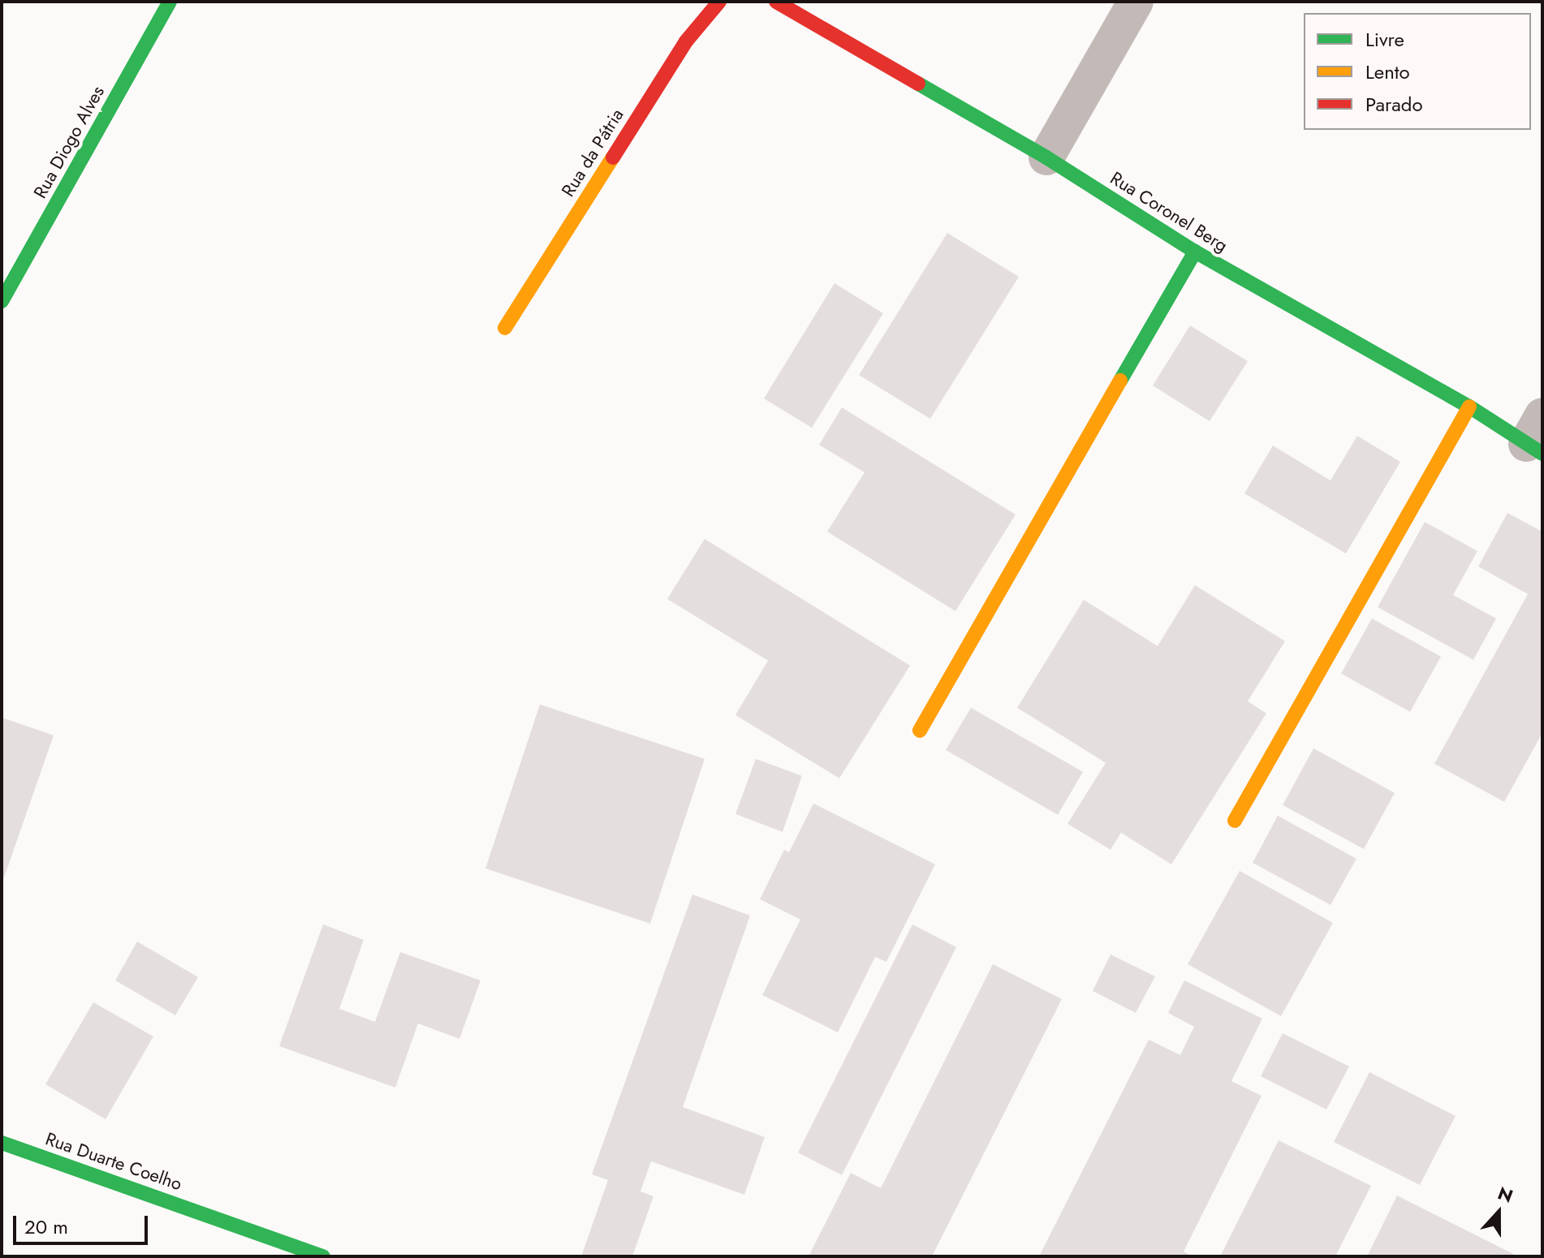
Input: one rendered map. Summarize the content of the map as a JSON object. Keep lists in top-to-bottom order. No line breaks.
{"streets":{"street":["Rua Diogo Alves","Rua da Pátria","Rua Coronel Berg","Rua Duarte Coelho"]},"legend":["Livre","Lento","Parado"],"scale_bar":"20 m","north":"top"}
